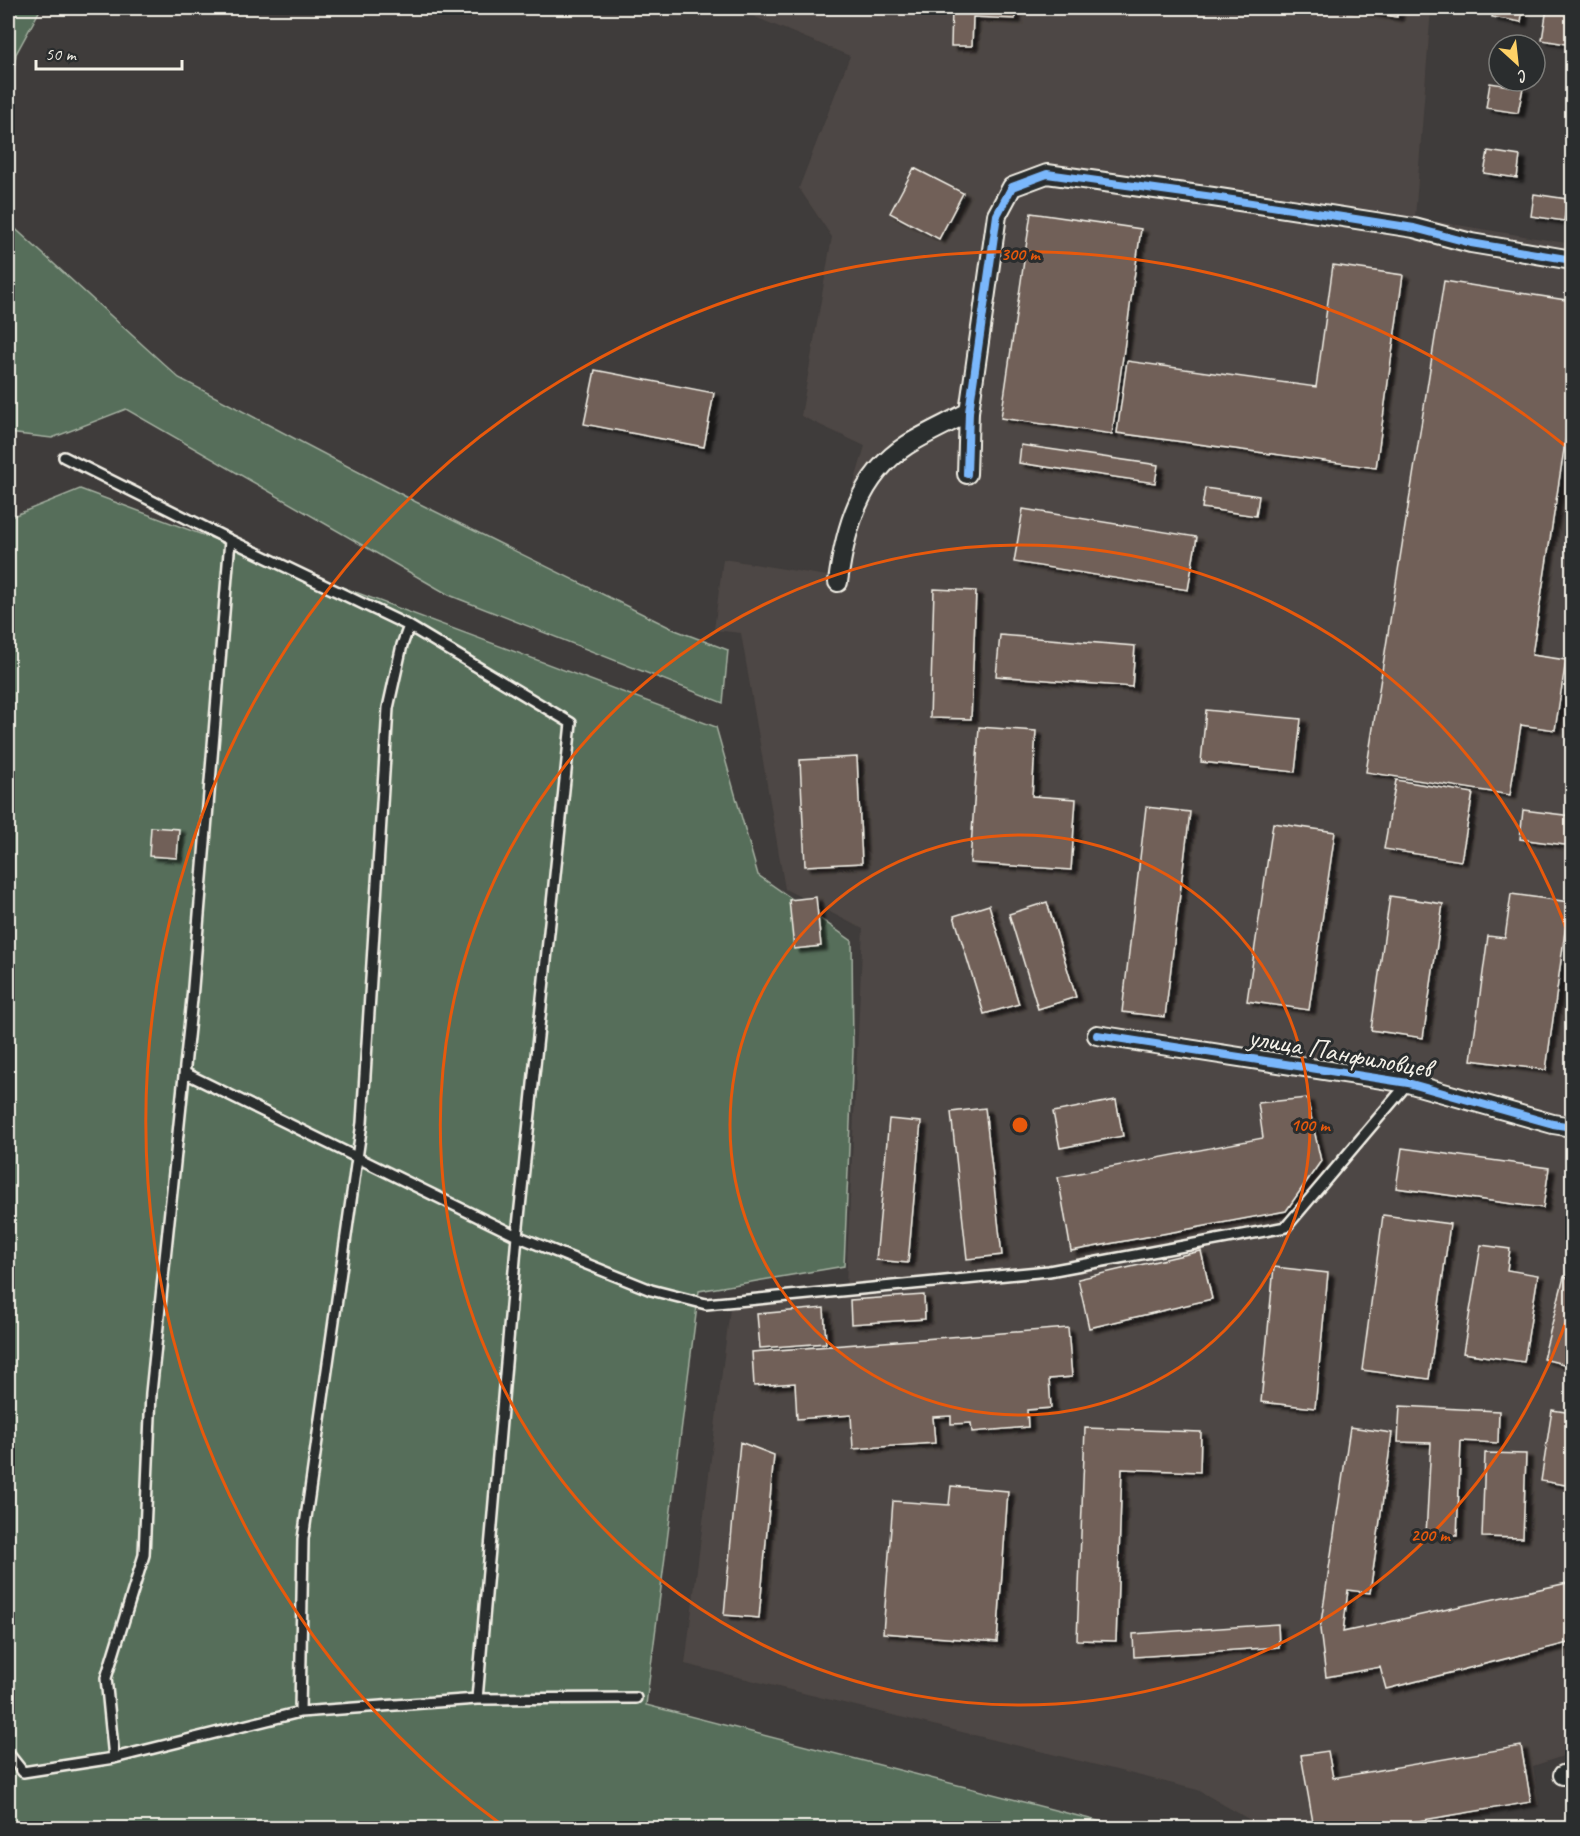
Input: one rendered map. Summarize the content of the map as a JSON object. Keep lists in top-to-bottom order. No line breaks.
{"streets":{"street":["улица Панфиловцев"]},"scale_bar":"50 m","north":"bottom right","rings":["300 m","100 m","200 m"]}
